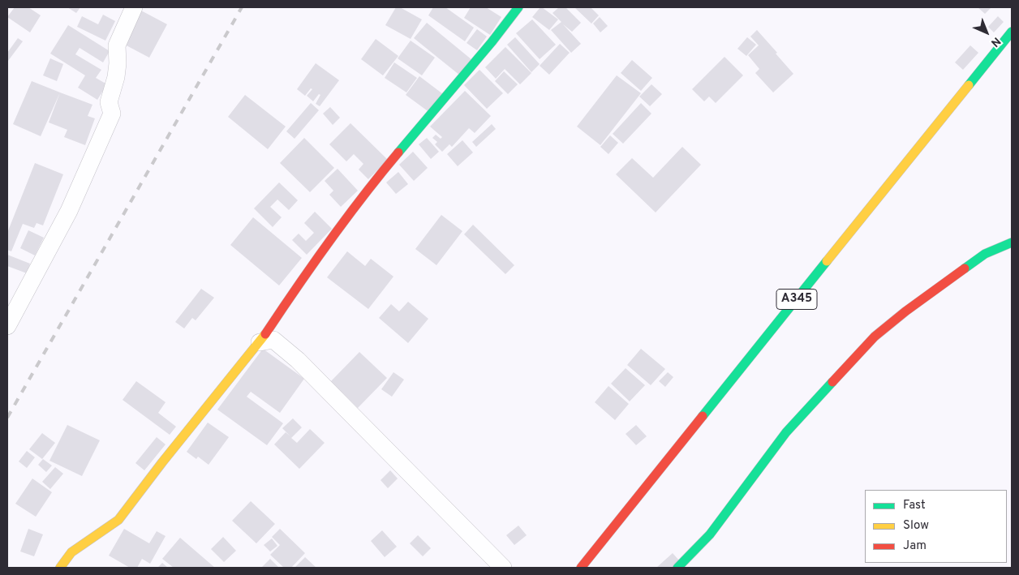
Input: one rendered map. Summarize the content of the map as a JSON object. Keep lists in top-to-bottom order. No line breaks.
{"streets":{"main road":["A345"]},"legend":["Fast","Slow","Jam"],"north":"bottom right"}
